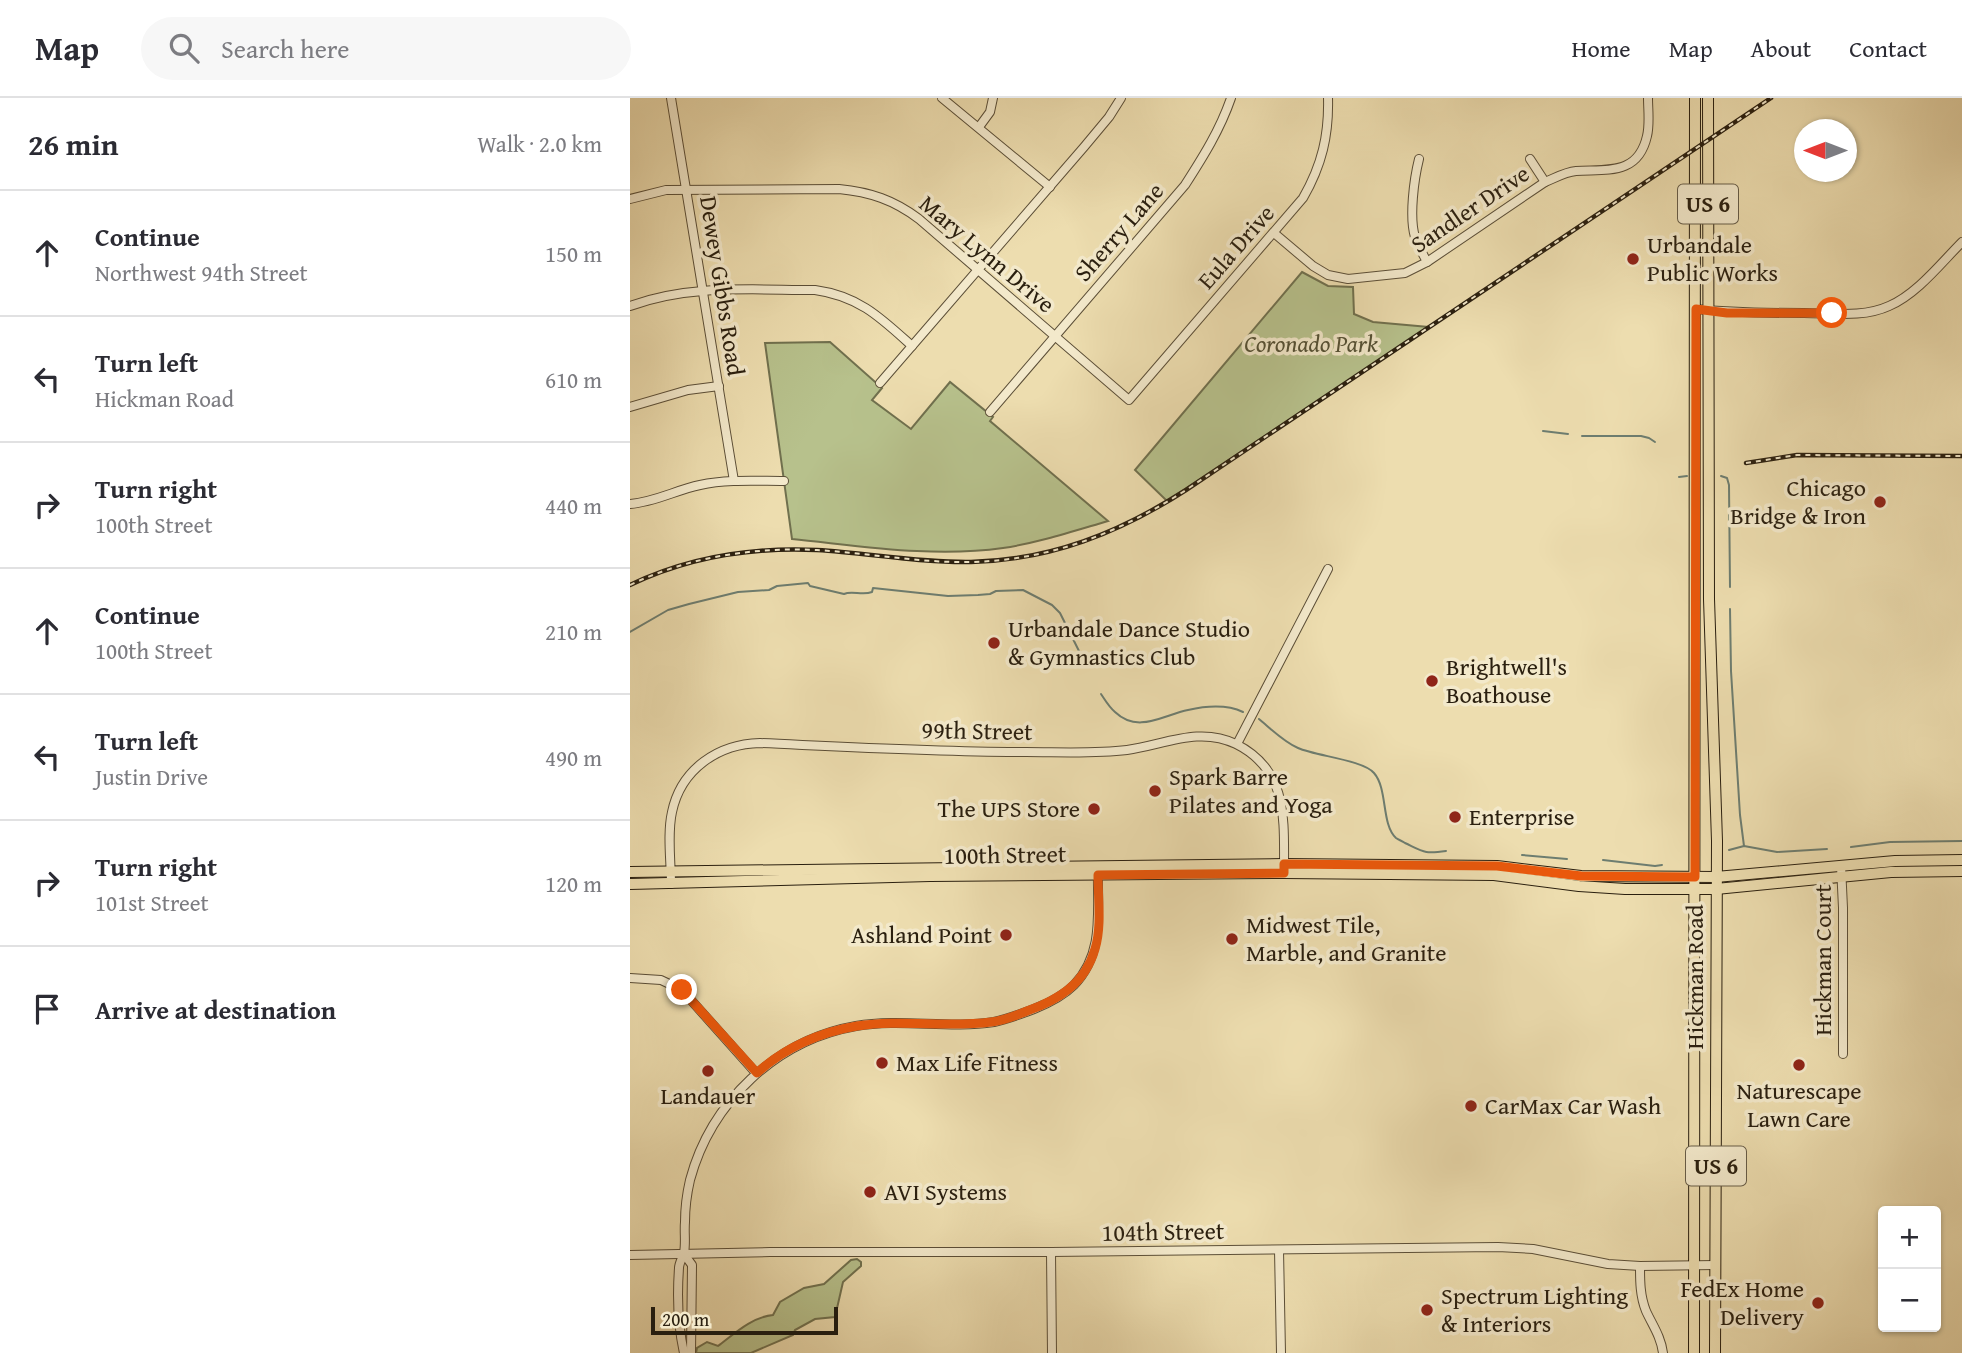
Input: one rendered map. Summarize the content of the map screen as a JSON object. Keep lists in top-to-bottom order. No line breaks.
{"streets":{"main road":["US 6","100th Street","Hickman Road"],"street":["Sandler Drive","Sherry Lane","Eula Drive","Mary Lynn Drive","Dewey Gibbs Road","99th Street","Hickman Court","104th Street"]},"crossings":[["Sandler Drive","Eula Drive"],["Sherry Lane","Mary Lynn Drive"],["Eula Drive","Mary Lynn Drive"],["Mary Lynn Drive","Dewey Gibbs Road"],["99th Street","100th Street"],["100th Street","Hickman Court"],["100th Street","Hickman Road"],["Hickman Road","104th Street"]],"parks":["Coronado Park"],"places":["Urbandale Public Works","Chicago Bridge & Iron","Urbandale Dance Studio & Gymnastics Club","Brightwell's Boathouse","Spark Barre Pilates and Yoga","The UPS Store","Enterprise","Ashland Point","Midwest Tile, Marble, and Granite","Max Life Fitness","Naturescape Lawn Care","Landauer","CarMax Car Wash","AVI Systems","FedEx Home Delivery","Spectrum Lighting & Interiors"],"scale_bar":"200 m","north":"left","page":{"header":"Map","search":"Search here","nav":["Home","Map","About","Contact"],"heading":["26 min","Walk · 2.0 km"],"list":[["Continue","Northwest 94th Street","150 m"],["Turn left","Hickman Road","610 m"],["Turn right","100th Street","440 m"],["Continue","100th Street","210 m"],["Turn left","Justin Drive","490 m"],["Turn right","101st Street","120 m"],"Arrive at destination"],"map_buttons":["+","−"],"scale":"200 m"}}
